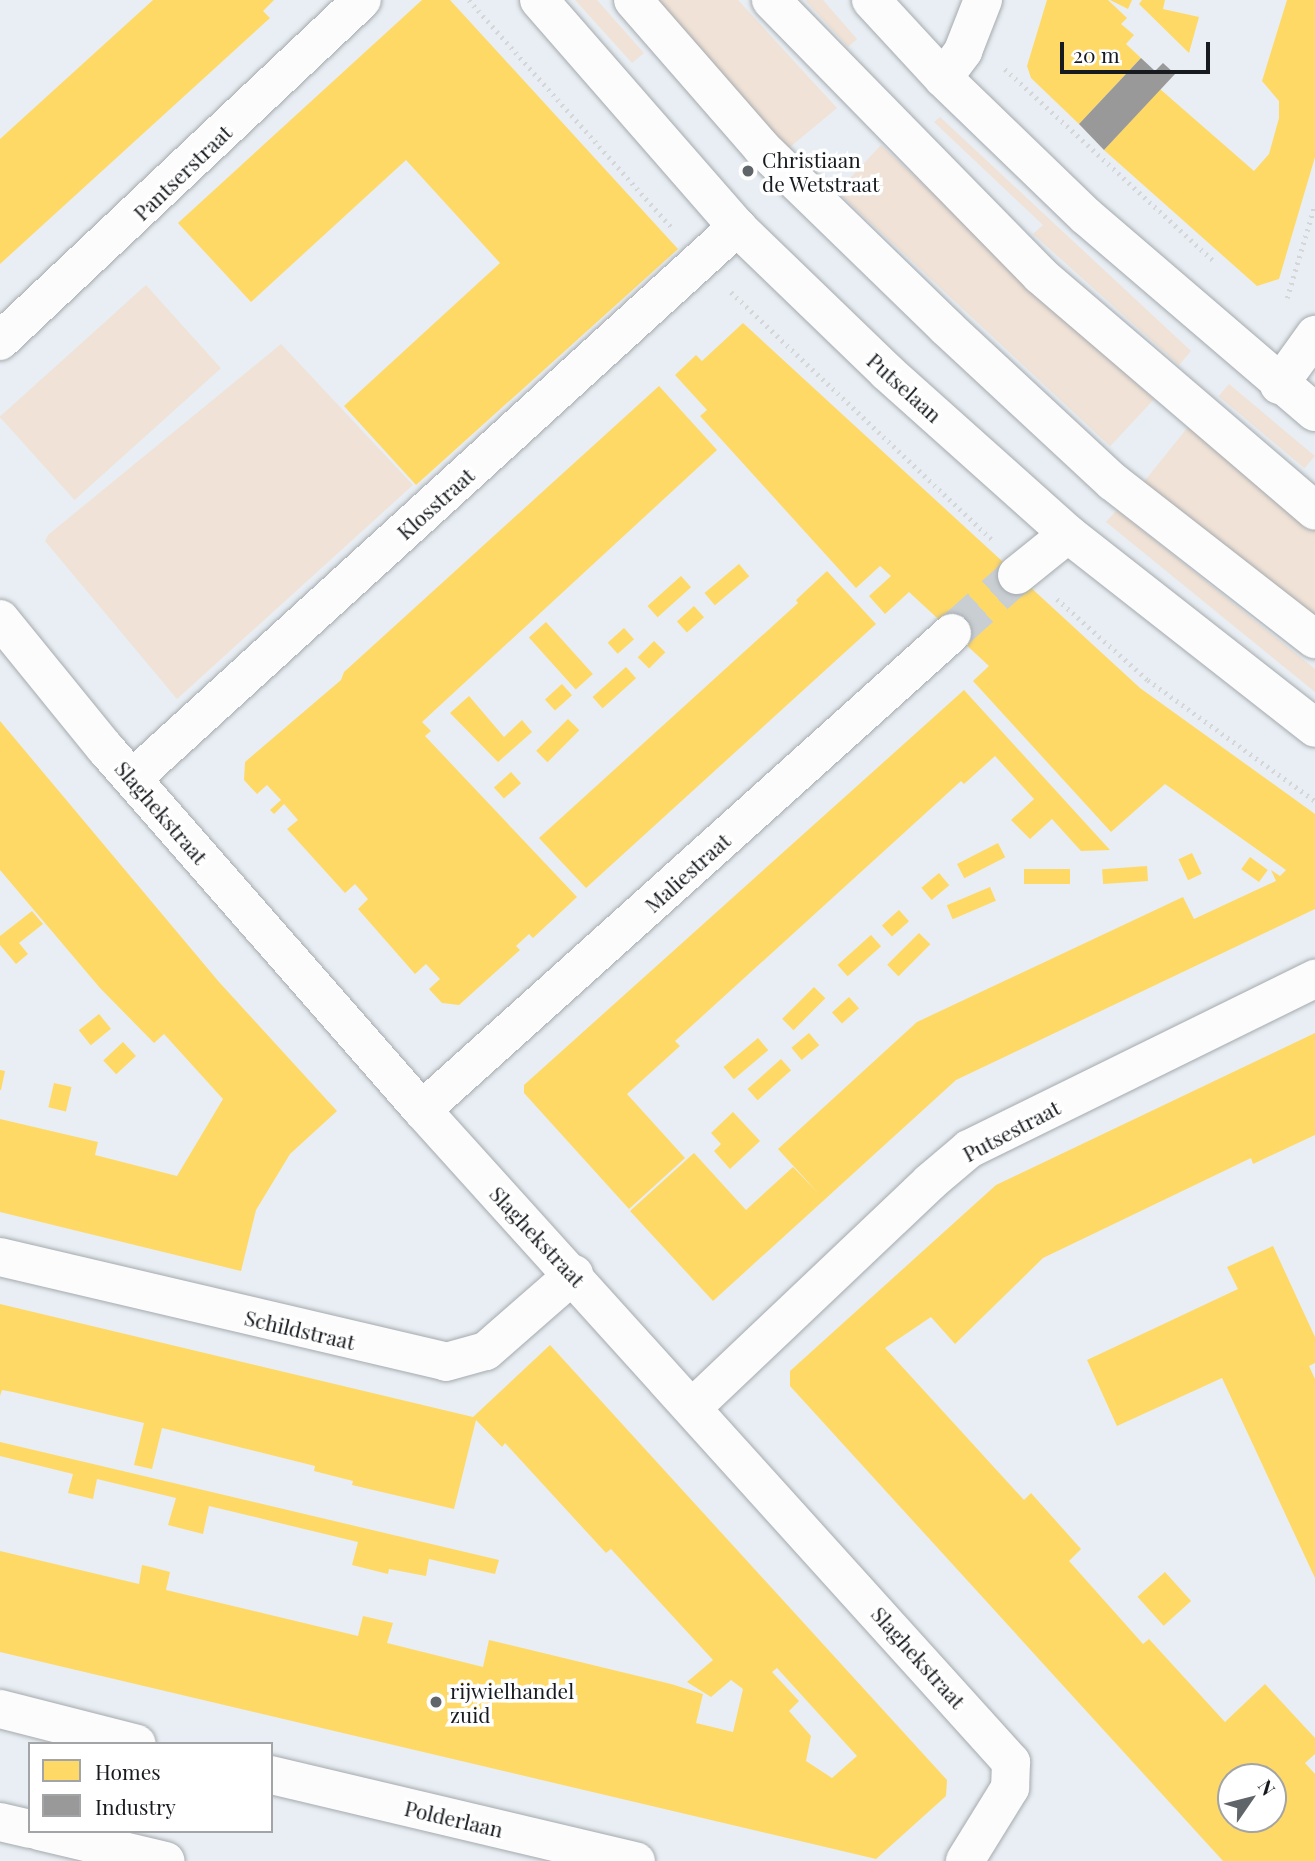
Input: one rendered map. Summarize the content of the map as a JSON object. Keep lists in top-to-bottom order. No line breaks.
{"streets":{"street":["Pantserstraat","Putselaan","Klosstraat","Slaghekstraat","Maliestraat","Putsestraat","Schildstraat","Polderlaan"]},"crossings":[["Putselaan","Klosstraat"],["Klosstraat","Slaghekstraat"],["Slaghekstraat","Maliestraat"],["Slaghekstraat","Putsestraat"],["Slaghekstraat","Schildstraat"]],"places":["Christiaan de Wetstraat","rijwielhandel zuid"],"legend":["Homes","Industry"],"scale_bar":"20 m","north":"top right"}
